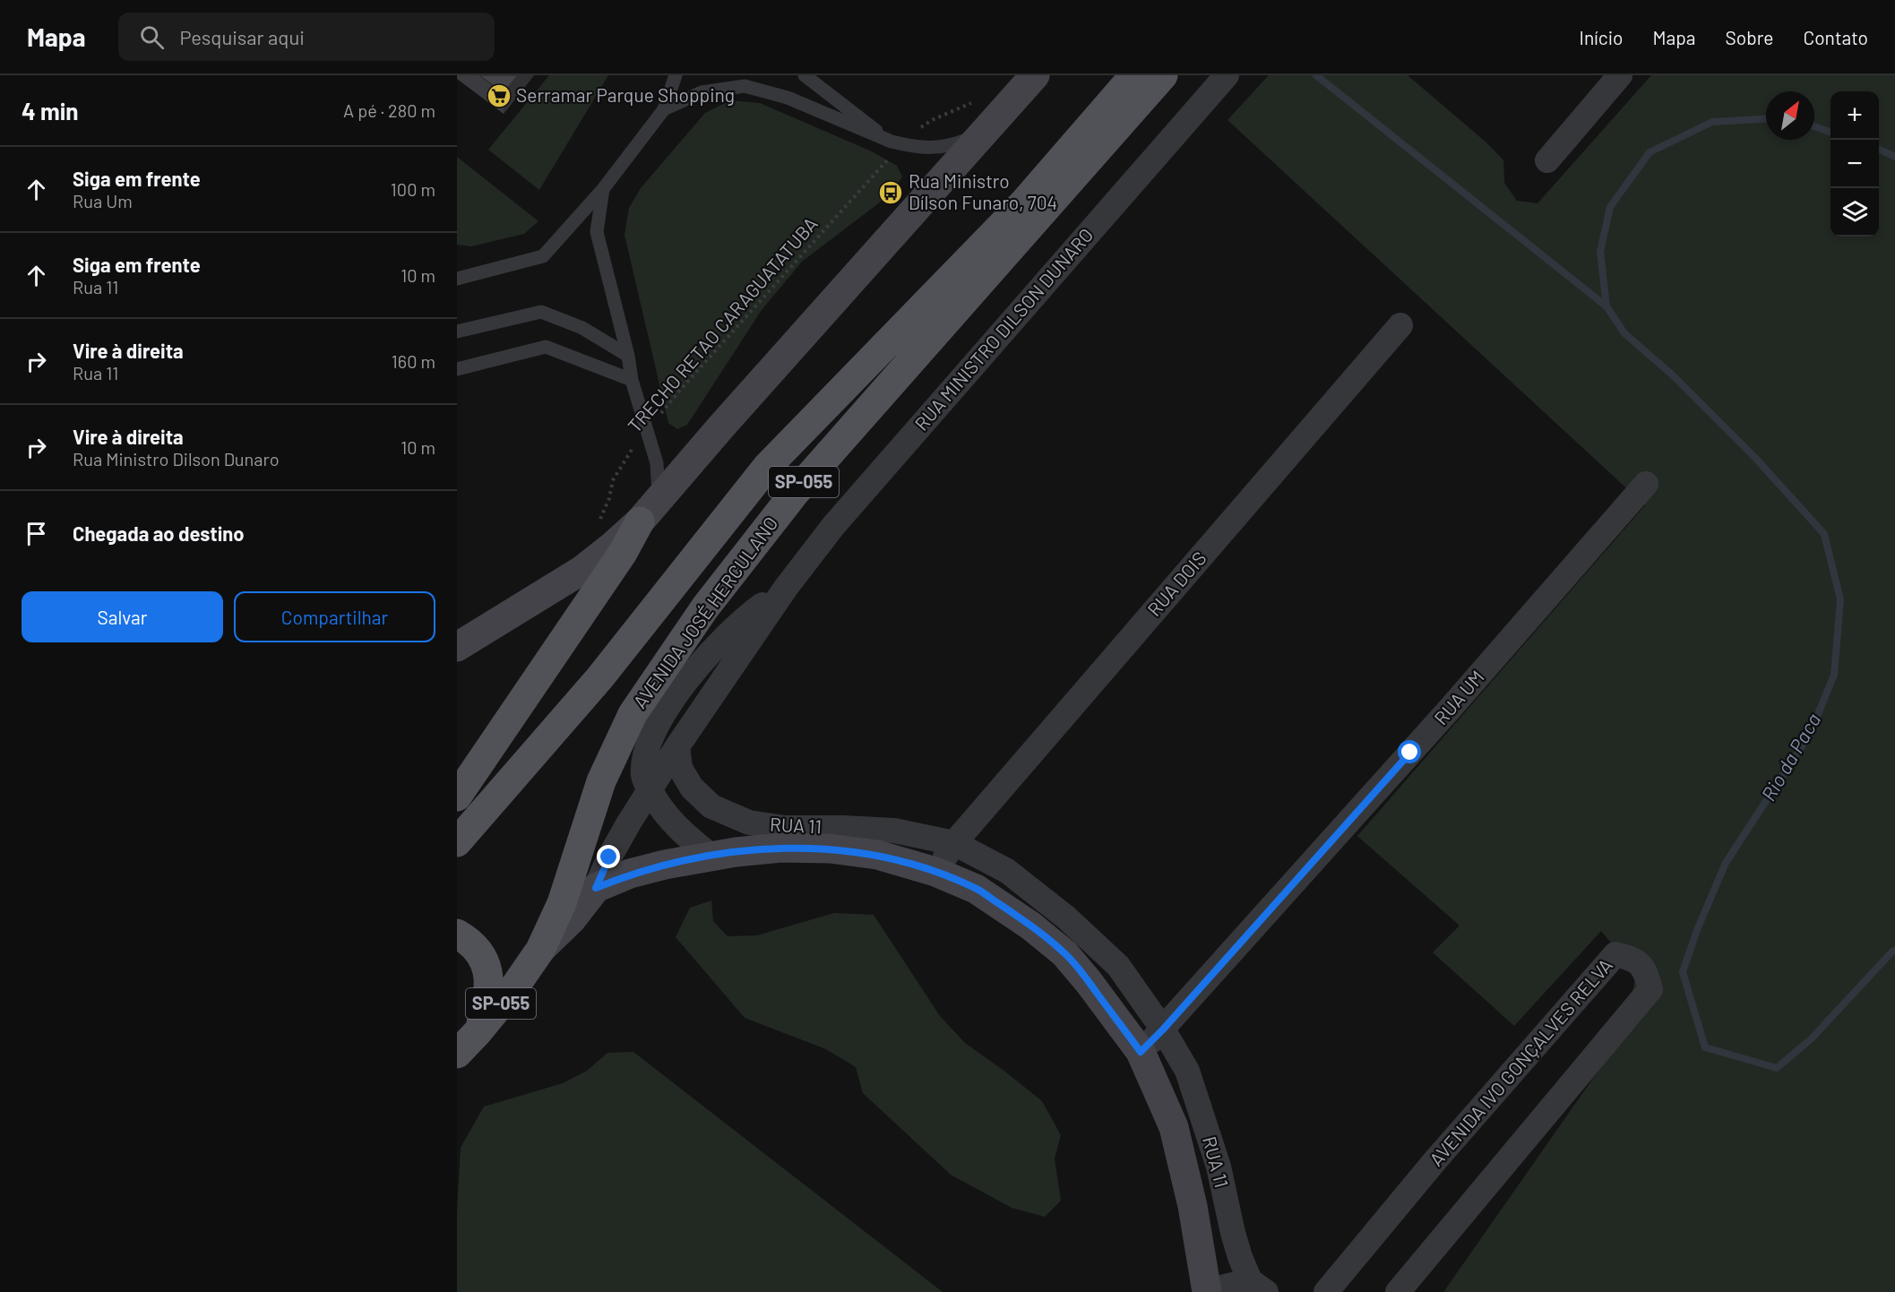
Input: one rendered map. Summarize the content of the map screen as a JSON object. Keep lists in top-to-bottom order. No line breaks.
{"streets":{"main road":["RUA MINISTRO DILSON DUNARO","SP-055","AVENIDA JOSÉ HERCULANO","RUA 11"],"street":["RUA DOIS","RUA UM","AVENIDA IVO GONÇALVES RELVA"],"path":["TRECHO RETAO CARAGUATATUBA"]},"crossings":[["RUA MINISTRO DILSON DUNARO","AVENIDA JOSÉ HERCULANO"],["RUA MINISTRO DILSON DUNARO","RUA 11"],["RUA DOIS","RUA 11"],["RUA UM","RUA 11"]],"water":["Rio da Paca"],"places":{"supermarket":["Serramar Parque Shopping"],"bus stop":["Rua Ministro Dílson Funaro, 704"]},"north":"top right","page":{"header":"Mapa","search":"Pesquisar aqui","nav":["Início","Mapa","Sobre","Contato"],"heading":["4 min","A pé · 280 m"],"map_buttons":["+","−"],"list":[["Siga em frente","Rua Um","100 m"],["Siga em frente","Rua 11","10 m"],["Vire à direita","Rua 11","160 m"],["Vire à direita","Rua Ministro Dilson Dunaro","10 m"],"Chegada ao destino"],"buttons":["Salvar","Compartilhar"]}}
